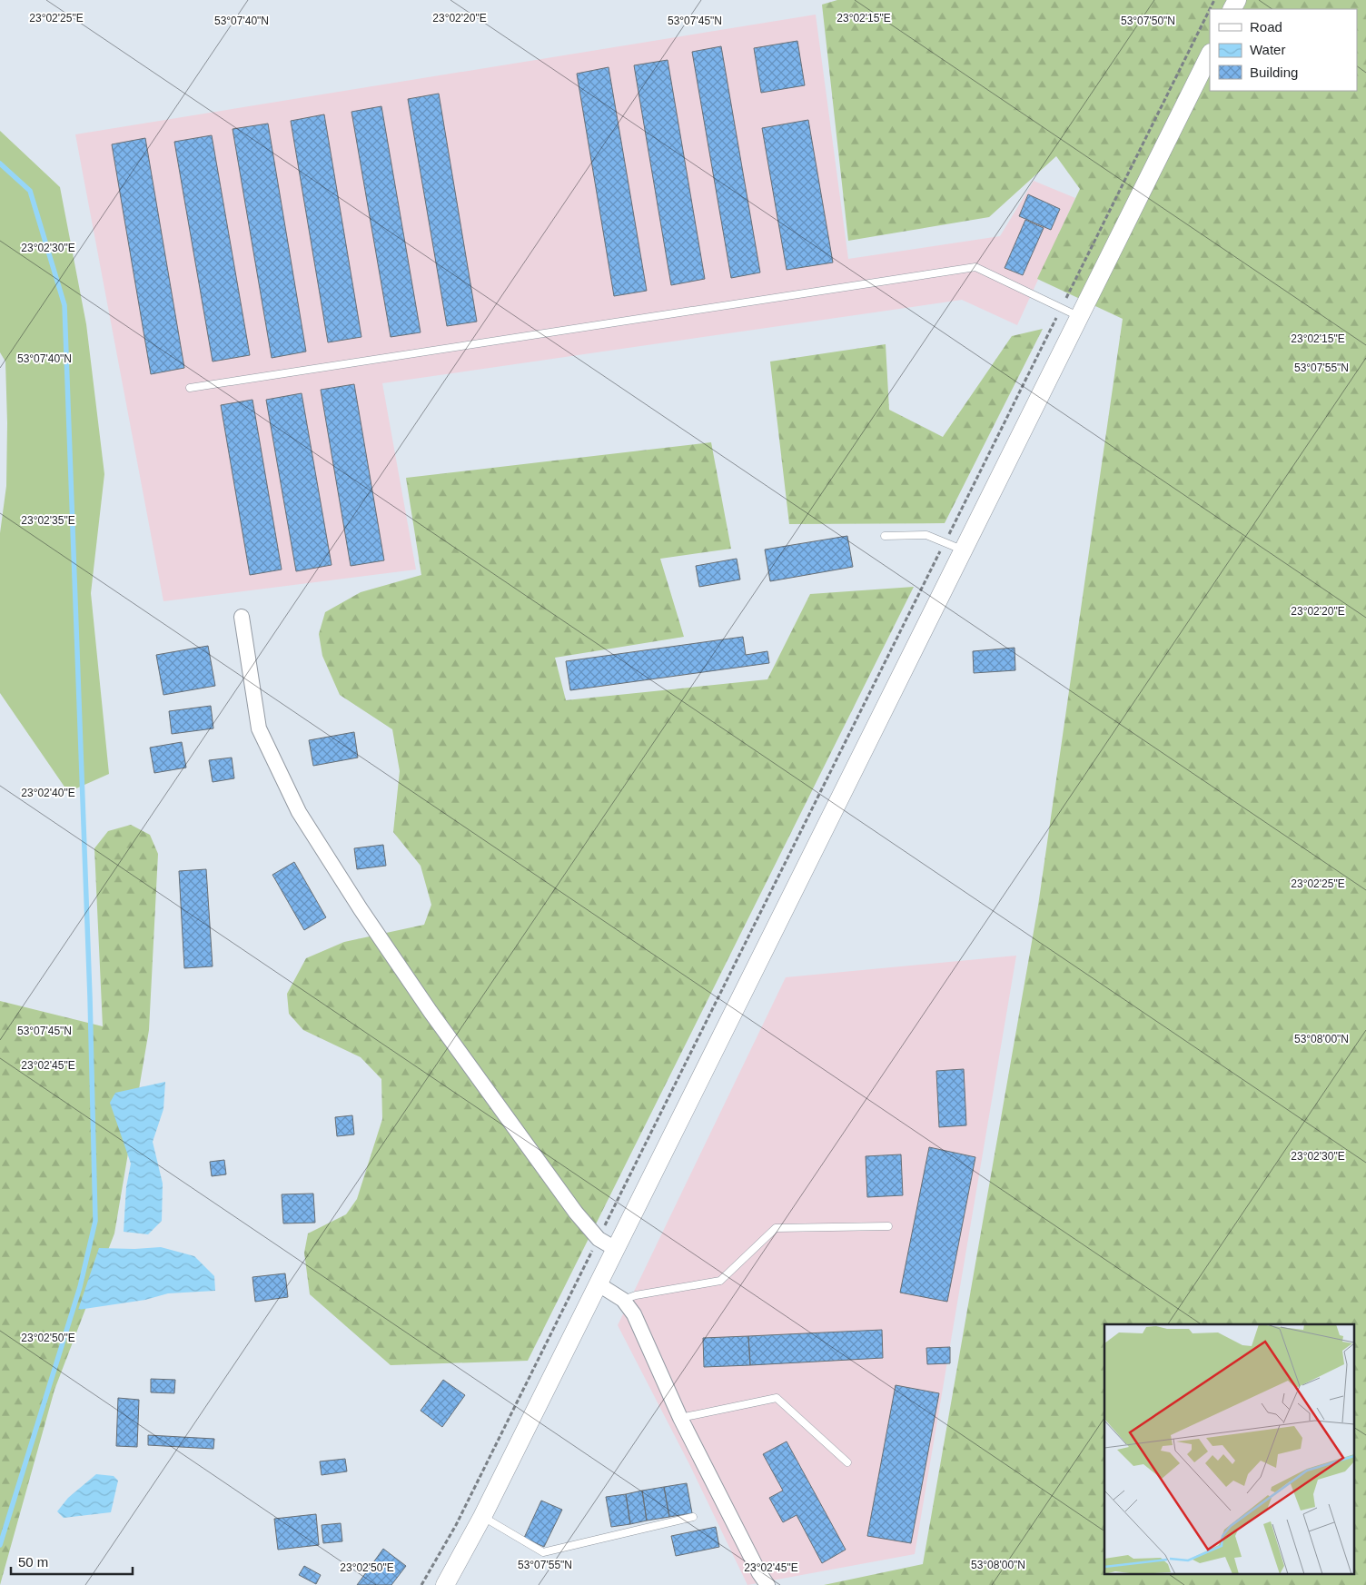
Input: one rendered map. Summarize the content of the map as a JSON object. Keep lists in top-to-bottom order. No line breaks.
{"legend":["Road","Water","Building"],"scale_bar":"50 m","coordinates":["23°02'25\"E","23°02'20\"E","23°02'15\"E","53°07'40\"N","53°07'45\"N","53°07'50\"N","23°02'30\"E","53°07'55\"N","23°02'35\"E","23°02'40\"E","53°08'00\"N","23°02'45\"E","23°02'50\"E"]}
